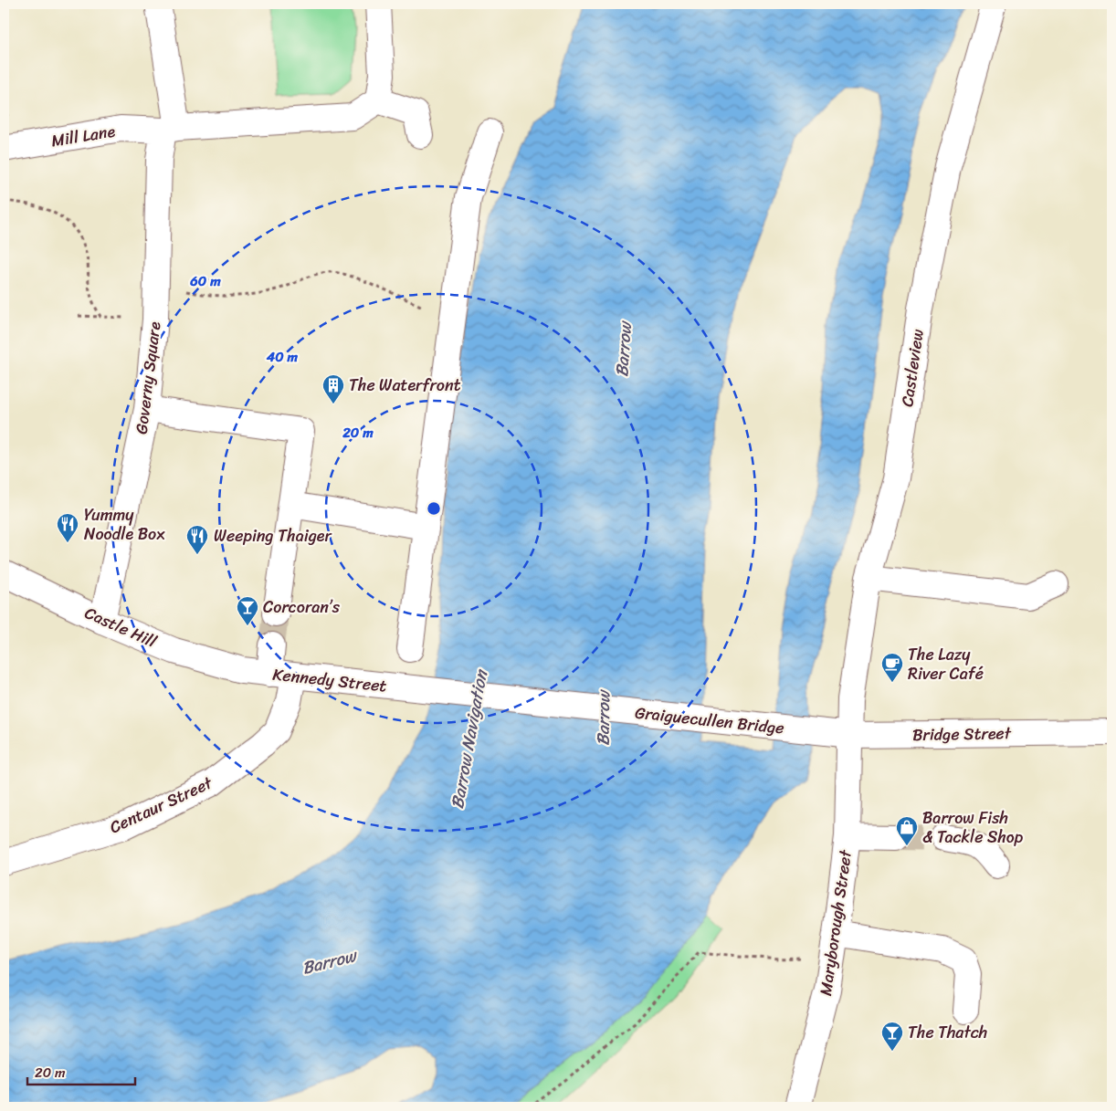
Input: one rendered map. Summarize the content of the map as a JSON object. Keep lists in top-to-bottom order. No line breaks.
{"streets":{"street":["Mill Lane","Castleview","Governy Square","Castle Hill","Kennedy Street","Graiguecullen Bridge","Bridge Street","Centaur Street","Maryborough Street"]},"crossings":[["Mill Lane","Governy Square"],["Castleview","Bridge Street"],["Castleview","Maryborough Street"],["Governy Square","Castle Hill"],["Castle Hill","Kennedy Street"],["Kennedy Street","Graiguecullen Bridge"],["Kennedy Street","Centaur Street"],["Graiguecullen Bridge","Bridge Street"],["Bridge Street","Maryborough Street"]],"water":["Barrow","Barrow Navigation"],"places":{"building":["The Waterfront"],"restaurant":["Yummy Noodle Box","Weeping Thaiger"],"bar":["Corcoran’s","The Thatch"],"cafe":["The Lazy River Café"],"shop":["Barrow Fish & Tackle Shop"]},"scale_bar":"20 m","rings":["60 m","40 m","20 m"]}
